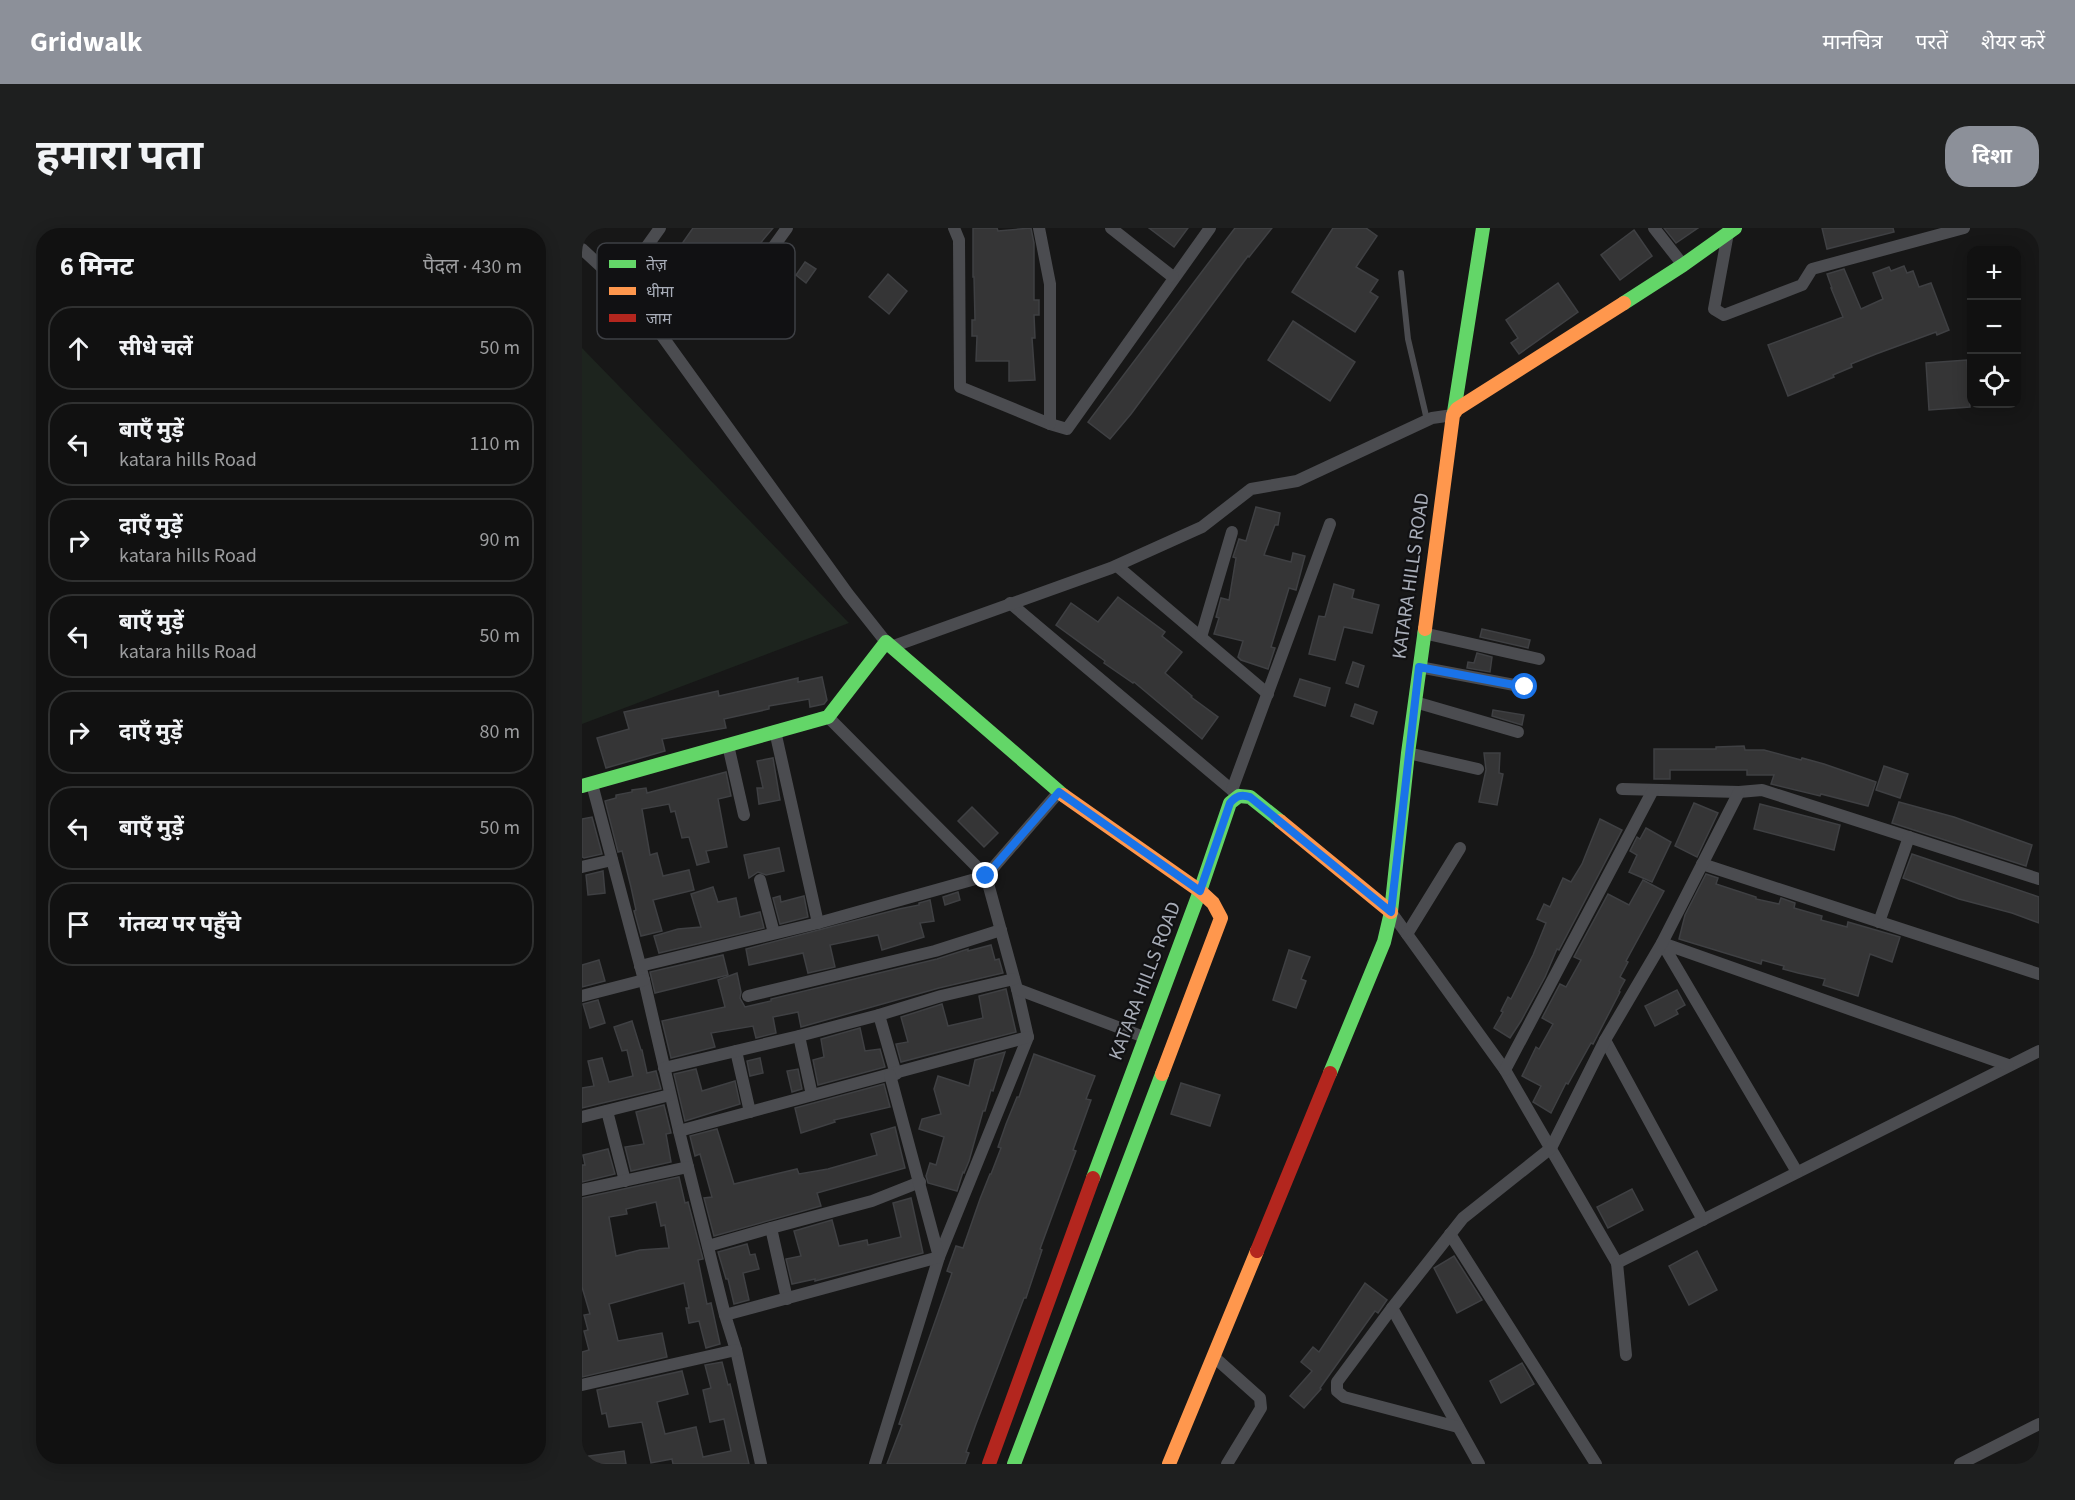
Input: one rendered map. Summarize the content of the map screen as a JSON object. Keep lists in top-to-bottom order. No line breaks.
{"streets":{"street":["KATARA HILLS ROAD"]},"legend":["तेज़","धीमा","जाम"],"page":{"header":"Gridwalk","nav":["मानचित्र","परतें","शेयर करें"],"title":"हमारा पता","buttons":"दिशा","heading":["6 मिनट","पैदल · 430 m"],"map_buttons":["+","−"],"list":[["सीधे चलें","50 m"],["बाएँ मुड़ें","katara hills Road","110 m"],["दाएँ मुड़ें","katara hills Road","90 m"],["बाएँ मुड़ें","katara hills Road","50 m"],["दाएँ मुड़ें","80 m"],["बाएँ मुड़ें","50 m"],"गंतव्य पर पहुँचे"]}}
